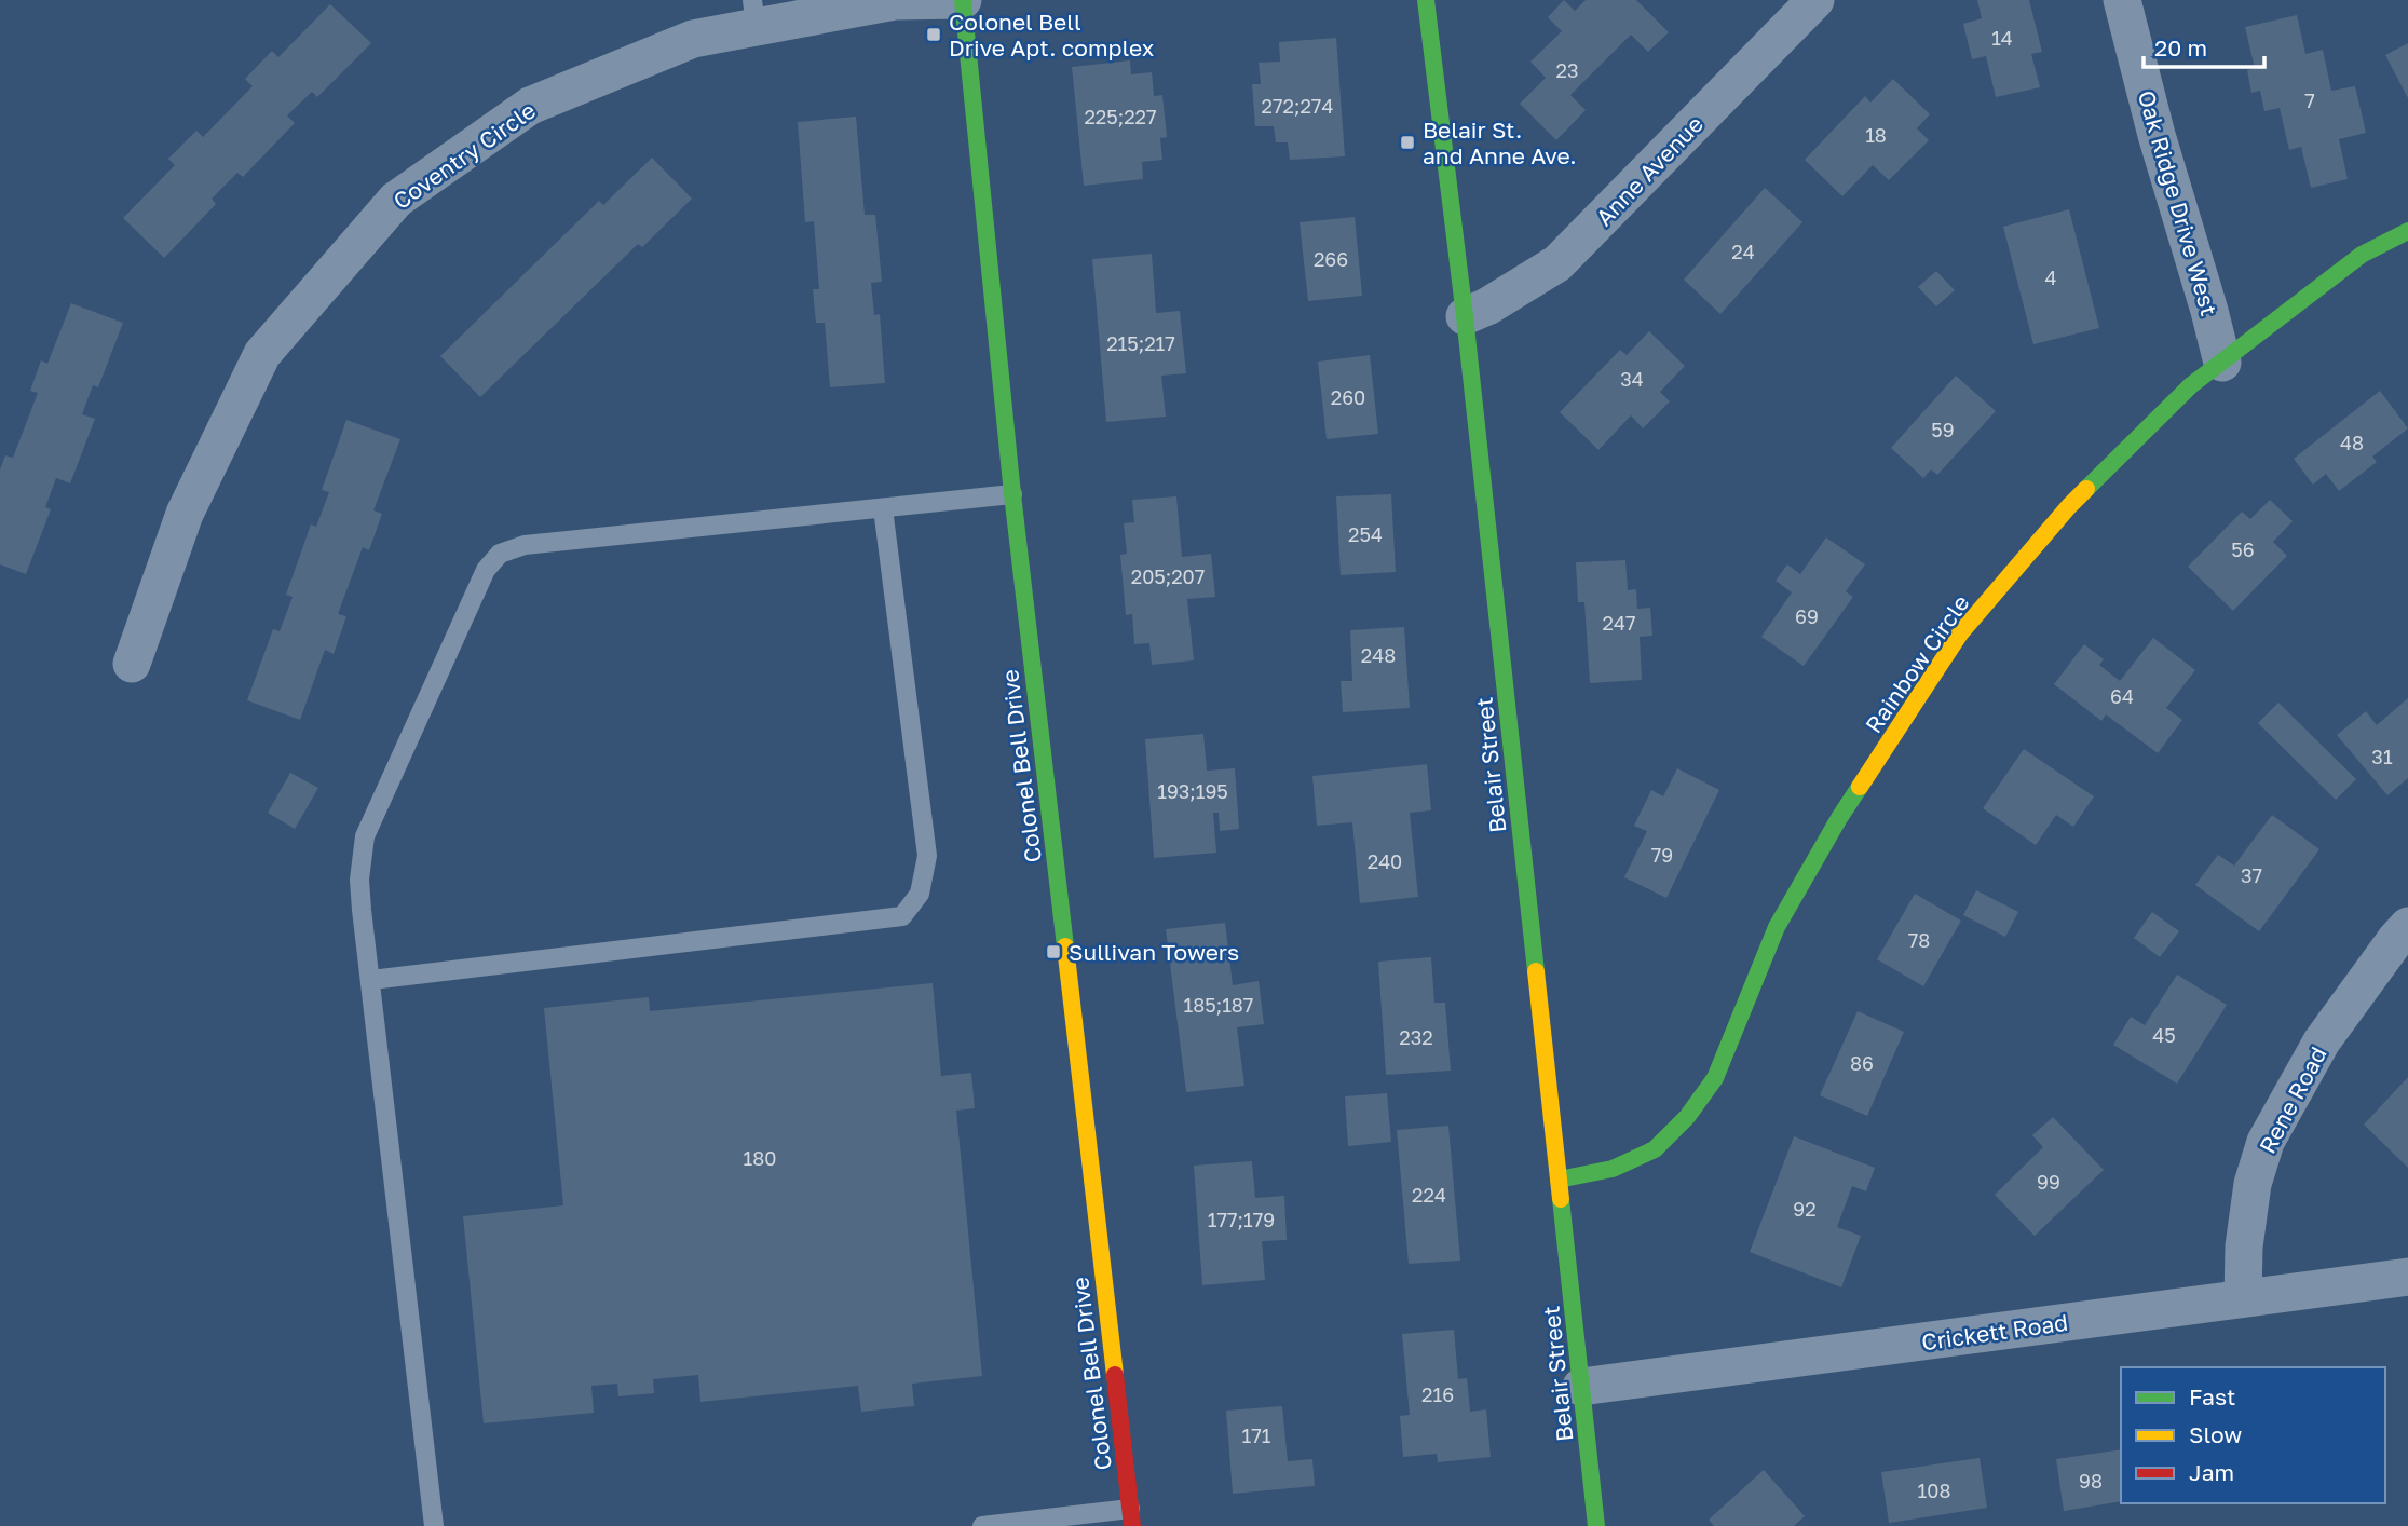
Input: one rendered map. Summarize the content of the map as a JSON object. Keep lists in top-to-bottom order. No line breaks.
{"streets":{"street":["Coventry Circle","Anne Avenue","Oak Ridge Drive West","Rainbow Circle","Belair Street","Colonel Bell Drive","Rene Road","Crickett Road"]},"crossings":[["Coventry Circle","Colonel Bell Drive"],["Anne Avenue","Belair Street"],["Oak Ridge Drive West","Rainbow Circle"],["Rainbow Circle","Belair Street"],["Belair Street","Crickett Road"],["Rene Road","Crickett Road"]],"places":{"transit":["Colonel Bell Drive Apt. complex","Belair St. and Anne Ave.","Sullivan Towers"]},"house_numbers":["14","23","7","272;274","225;227","18","24","266","4","215;217","34","260","59","48","254","56","205;207","69","247","248","64","31","193;195","79","240","37","78","185;187","45","232","86","180","99","224","92","177;179","216","171","98","108"],"legend":["Fast","Slow","Jam"],"scale_bar":"20 m"}
